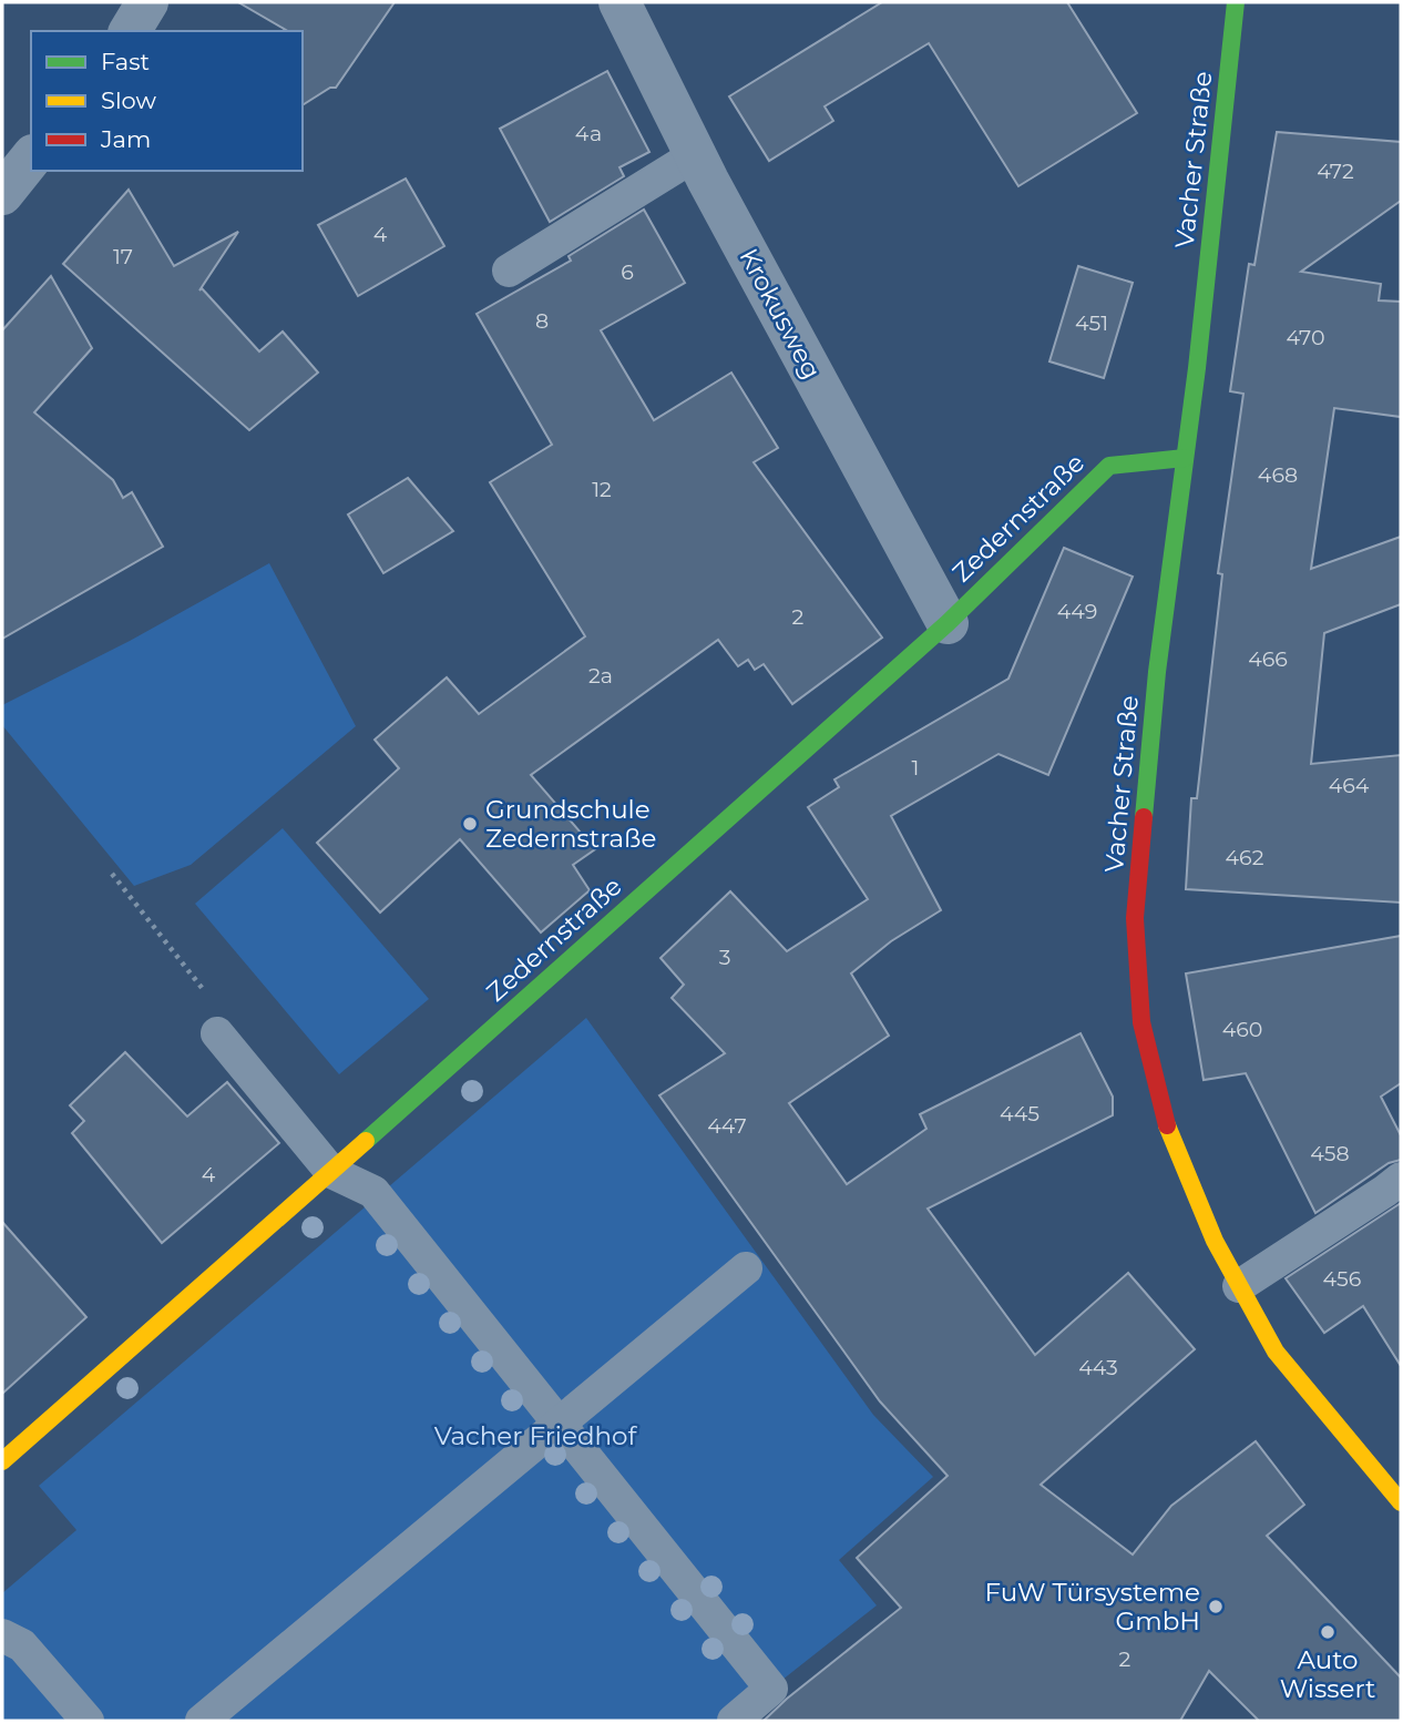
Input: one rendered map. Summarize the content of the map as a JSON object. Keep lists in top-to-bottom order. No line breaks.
{"streets":{"street":["Vacher Straße","Krokusweg","Zedernstraße"]},"crossings":[["Vacher Straße","Zedernstraße"],["Krokusweg","Zedernstraße"]],"parks":["Vacher Friedhof"],"places":["Grundschule Zedernstraße","FuW Türsysteme GmbH","Auto Wissert"],"house_numbers":["4a","472","4","17","6","8","451","470","468","12","449","2","466","2a","1","464","462","3","460","445","447","458","4","456","443","2"],"legend":["Fast","Slow","Jam"]}
